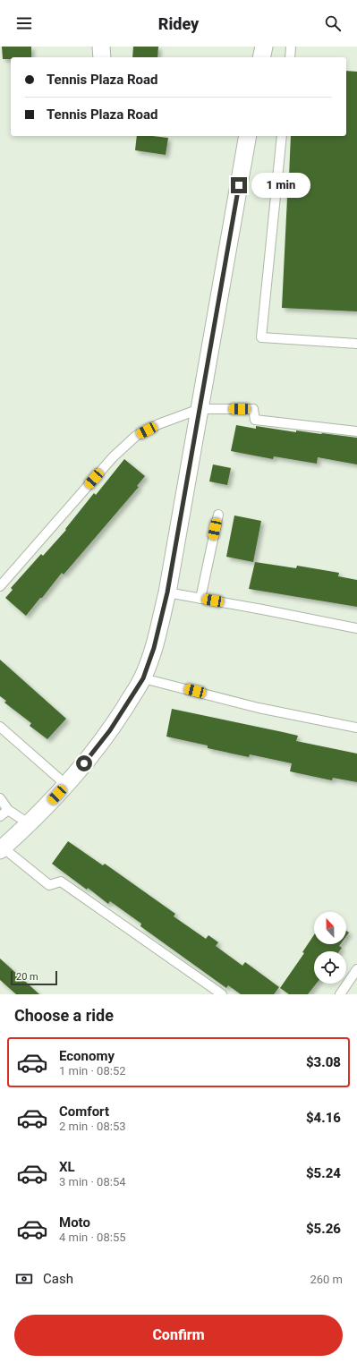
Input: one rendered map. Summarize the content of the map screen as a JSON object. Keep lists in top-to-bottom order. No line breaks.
{"scale_bar":"20 m","north":"top","page":{"header":"Ridey","banner":["Tennis Plaza Road","Tennis Plaza Road"],"bubble":"1 min","scale":"20 m","heading":"Choose a ride","list":[{"name":"Economy","note":"1 min · 08:52","value":"$3.08"},{"name":"Comfort","note":"2 min · 08:53","value":"$4.16"},{"name":"XL","note":"3 min · 08:54","value":"$5.24"},{"name":"Moto","note":"4 min · 08:55","value":"$5.26"}],"pay":["Cash","260 m"],"buttons":"Confirm"}}
